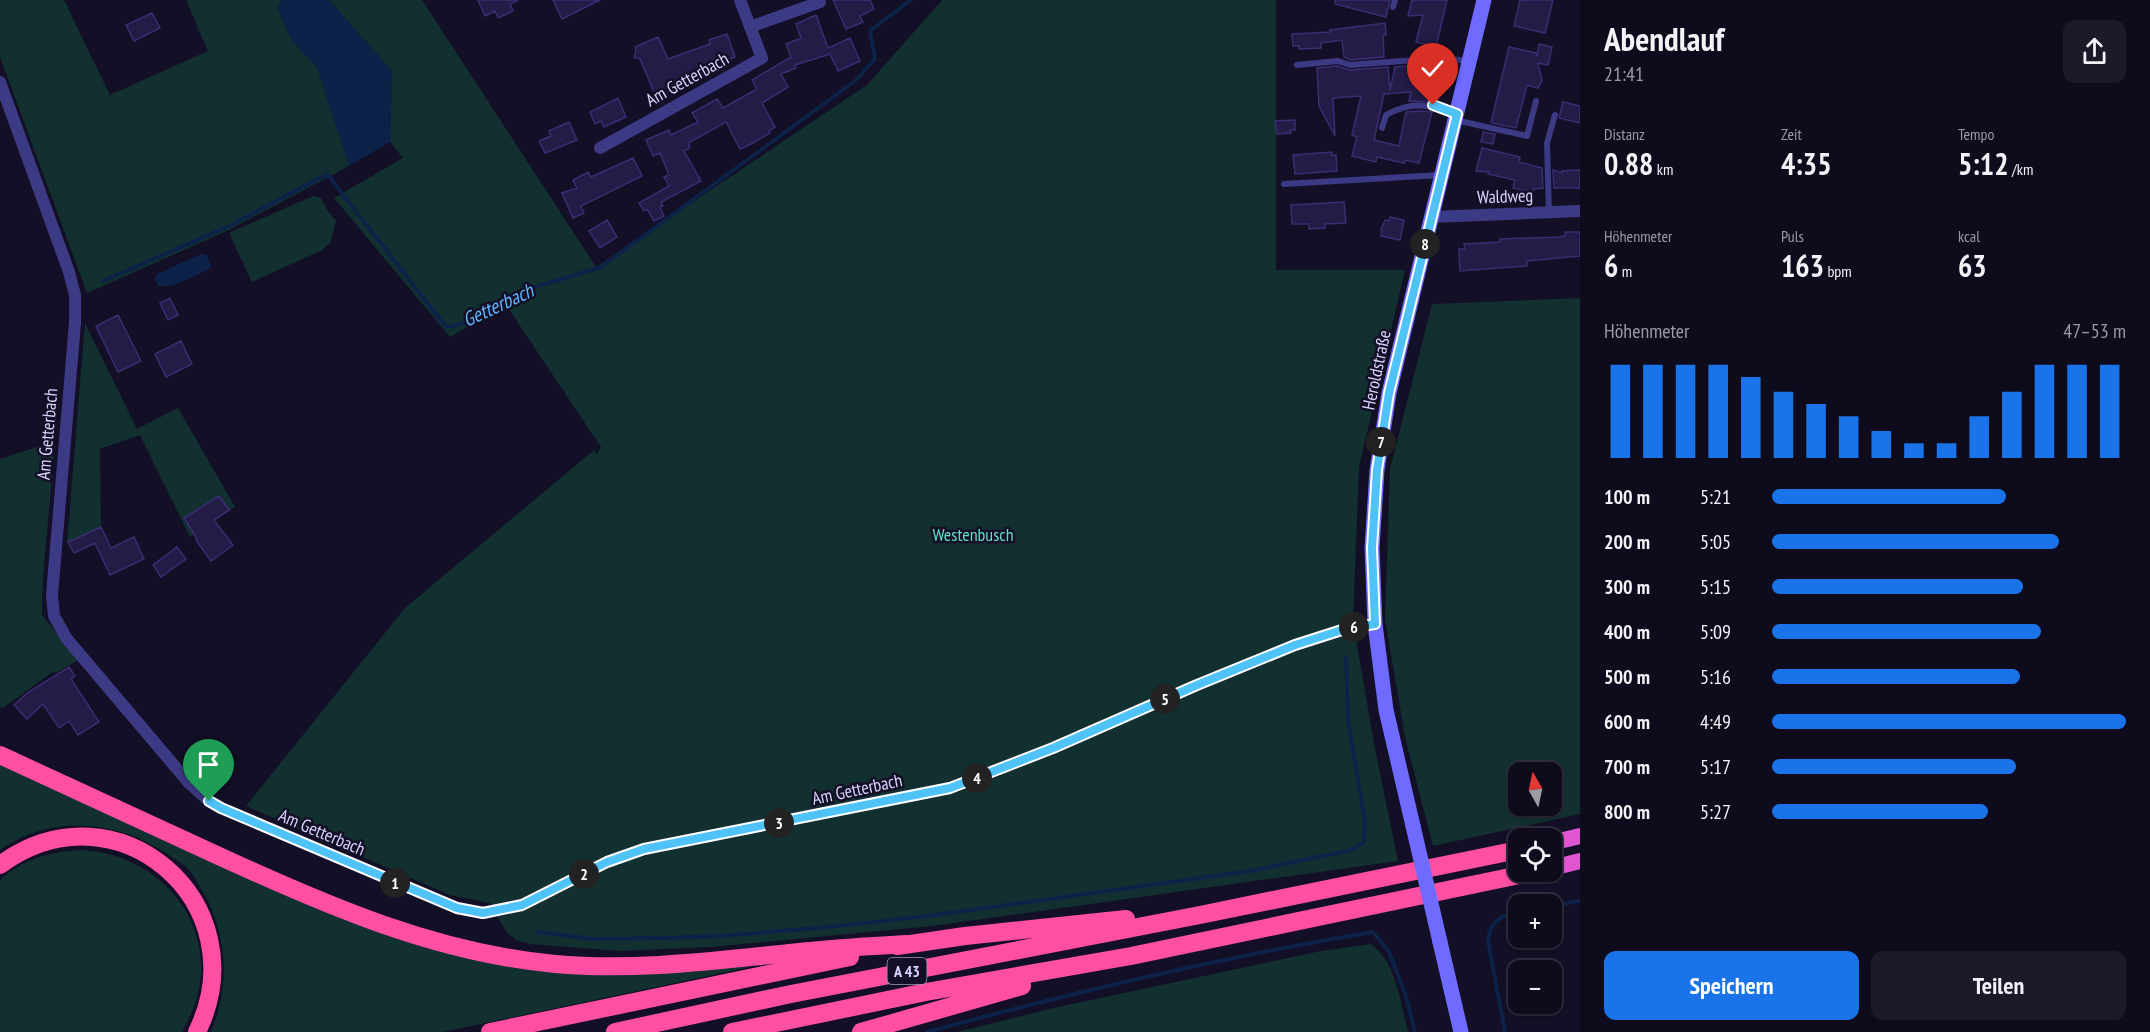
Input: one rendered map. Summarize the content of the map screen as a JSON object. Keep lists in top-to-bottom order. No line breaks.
{"streets":{"highway":["A 43"],"main road":["Heroldstraße"],"street":["Am Getterbach","Waldweg"]},"crossings":[["Am Getterbach","Heroldstraße"],["Waldweg","Heroldstraße"]],"water":["Getterbach"],"parks":["Westenbusch"],"north":"top","page":{"heading":["Abendlauf","21:41"],"stats":[["Distanz","0.88 km"],["Zeit","4:35"],["Tempo","5:12 /km"],["Höhenmeter","6 m"],["Puls","163 bpm"],["kcal","63"]],"pins":["8","7","6","5","4","3","2","1"],"chart":["Höhenmeter","47–53 m"],"list":[{"name":"100 m","note":"5:21"},{"name":"200 m","note":"5:05"},{"name":"300 m","note":"5:15"},{"name":"400 m","note":"5:09"},{"name":"500 m","note":"5:16"},{"name":"600 m","note":"4:49"},{"name":"700 m","note":"5:17"},{"name":"800 m","note":"5:27"}],"map_buttons":["+","−"],"buttons":["Speichern","Teilen"]}}
